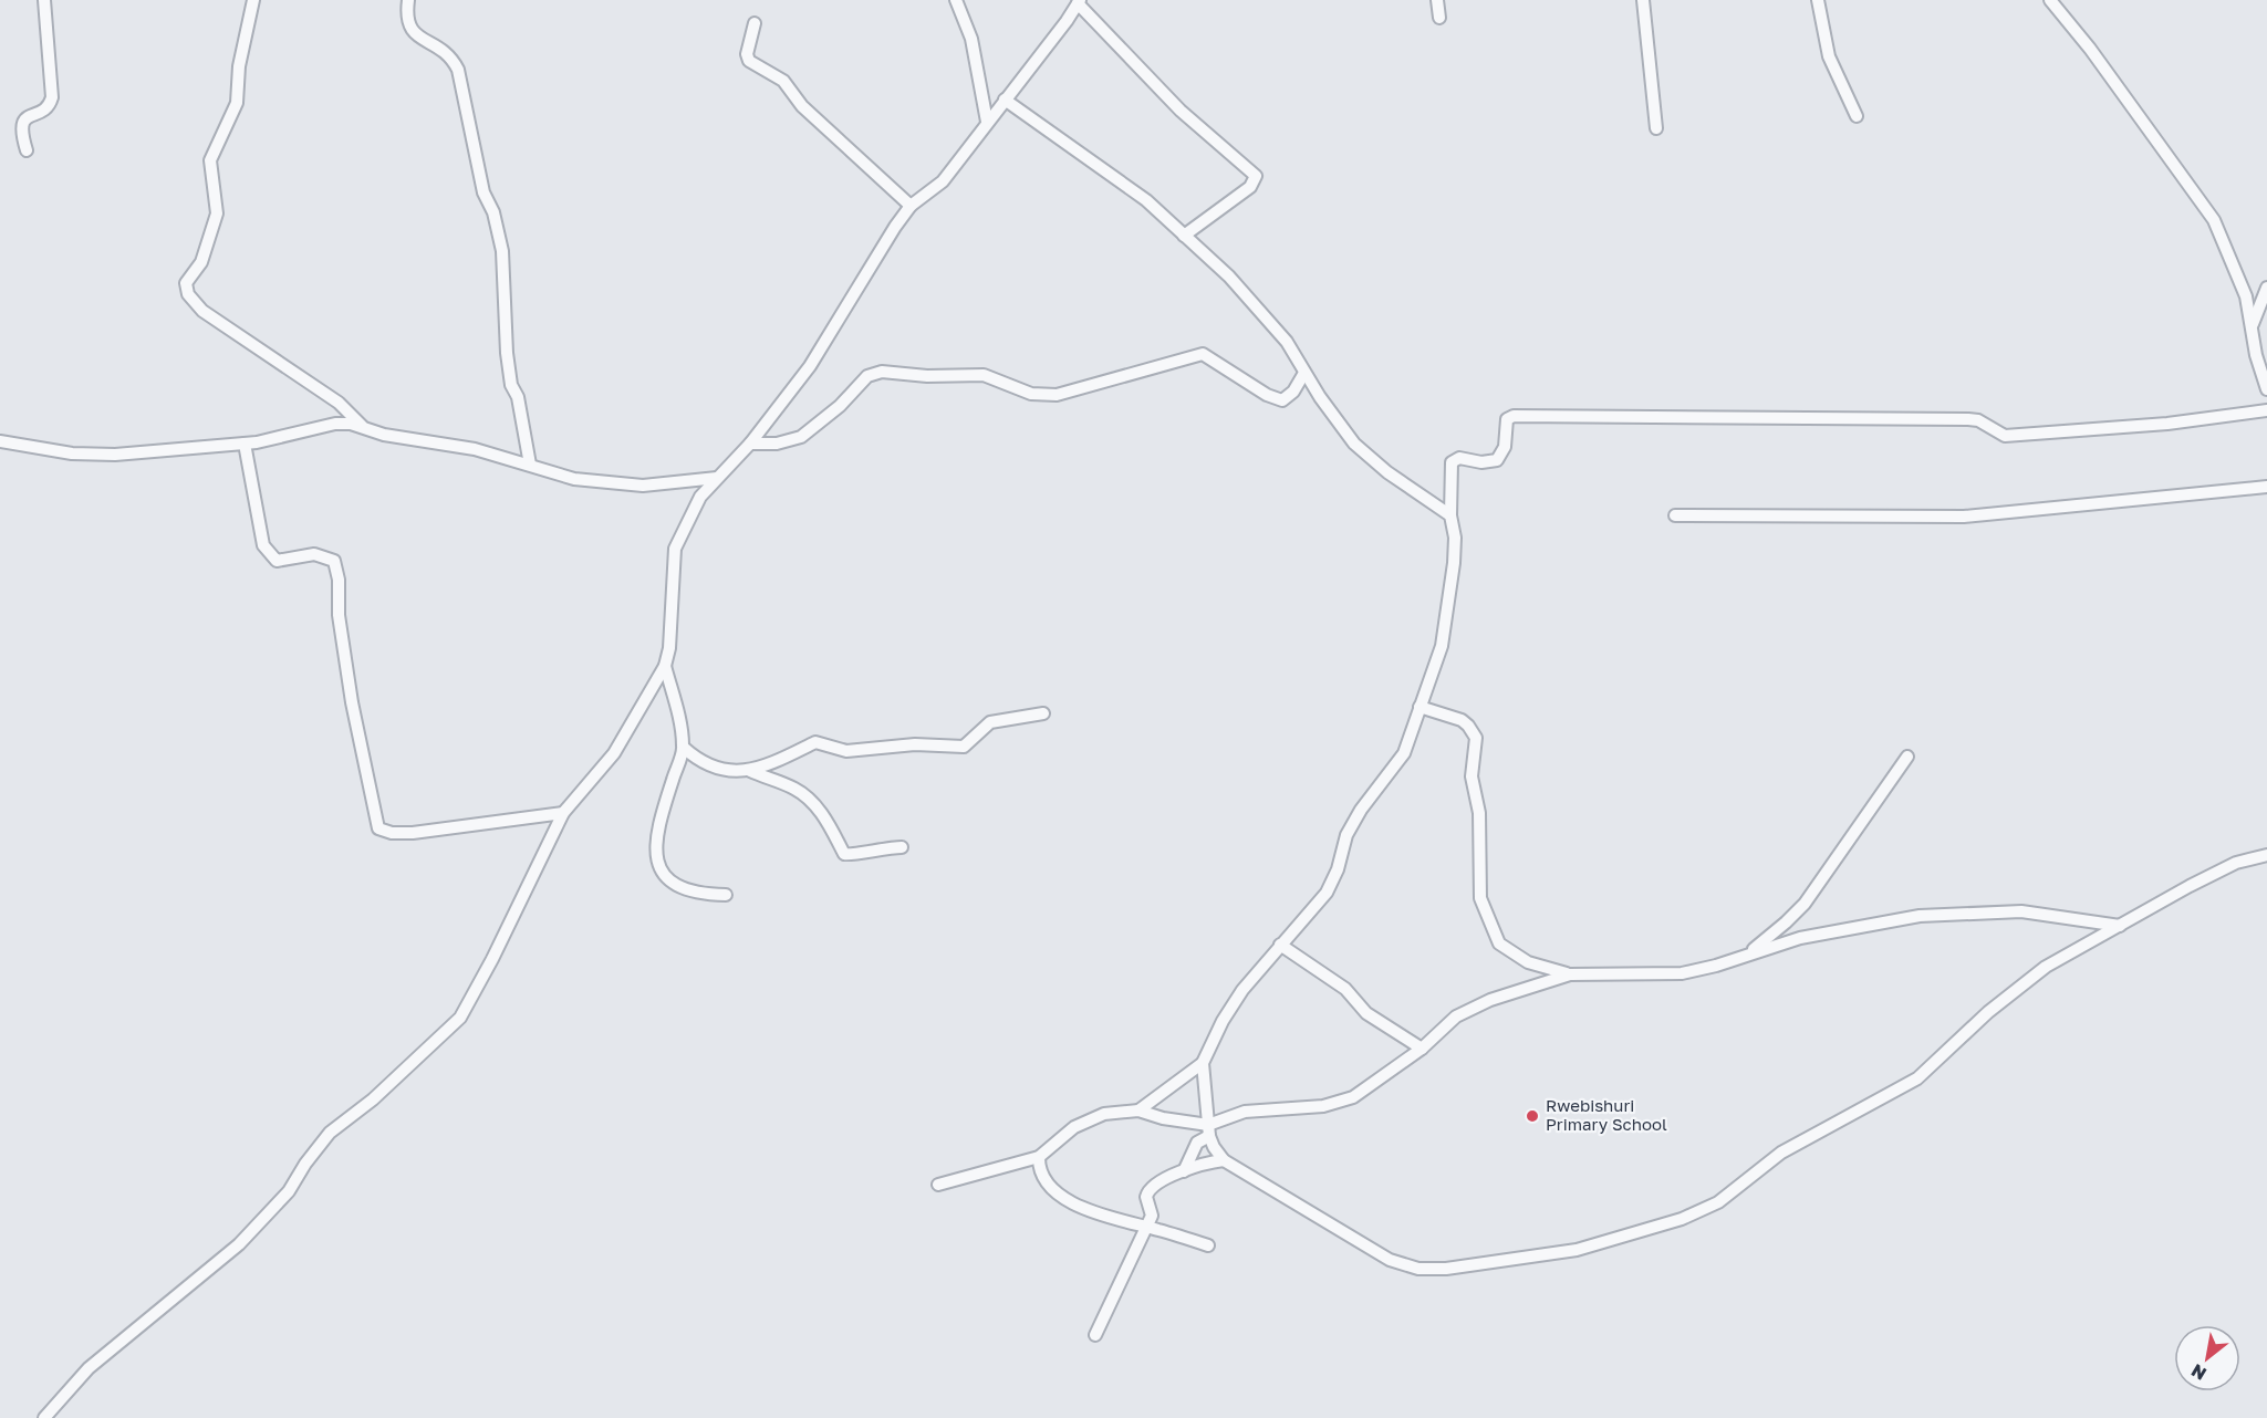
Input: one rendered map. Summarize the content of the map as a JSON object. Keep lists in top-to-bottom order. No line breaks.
{"places":["Rwebishuri Primary School"],"north":"bottom left"}
